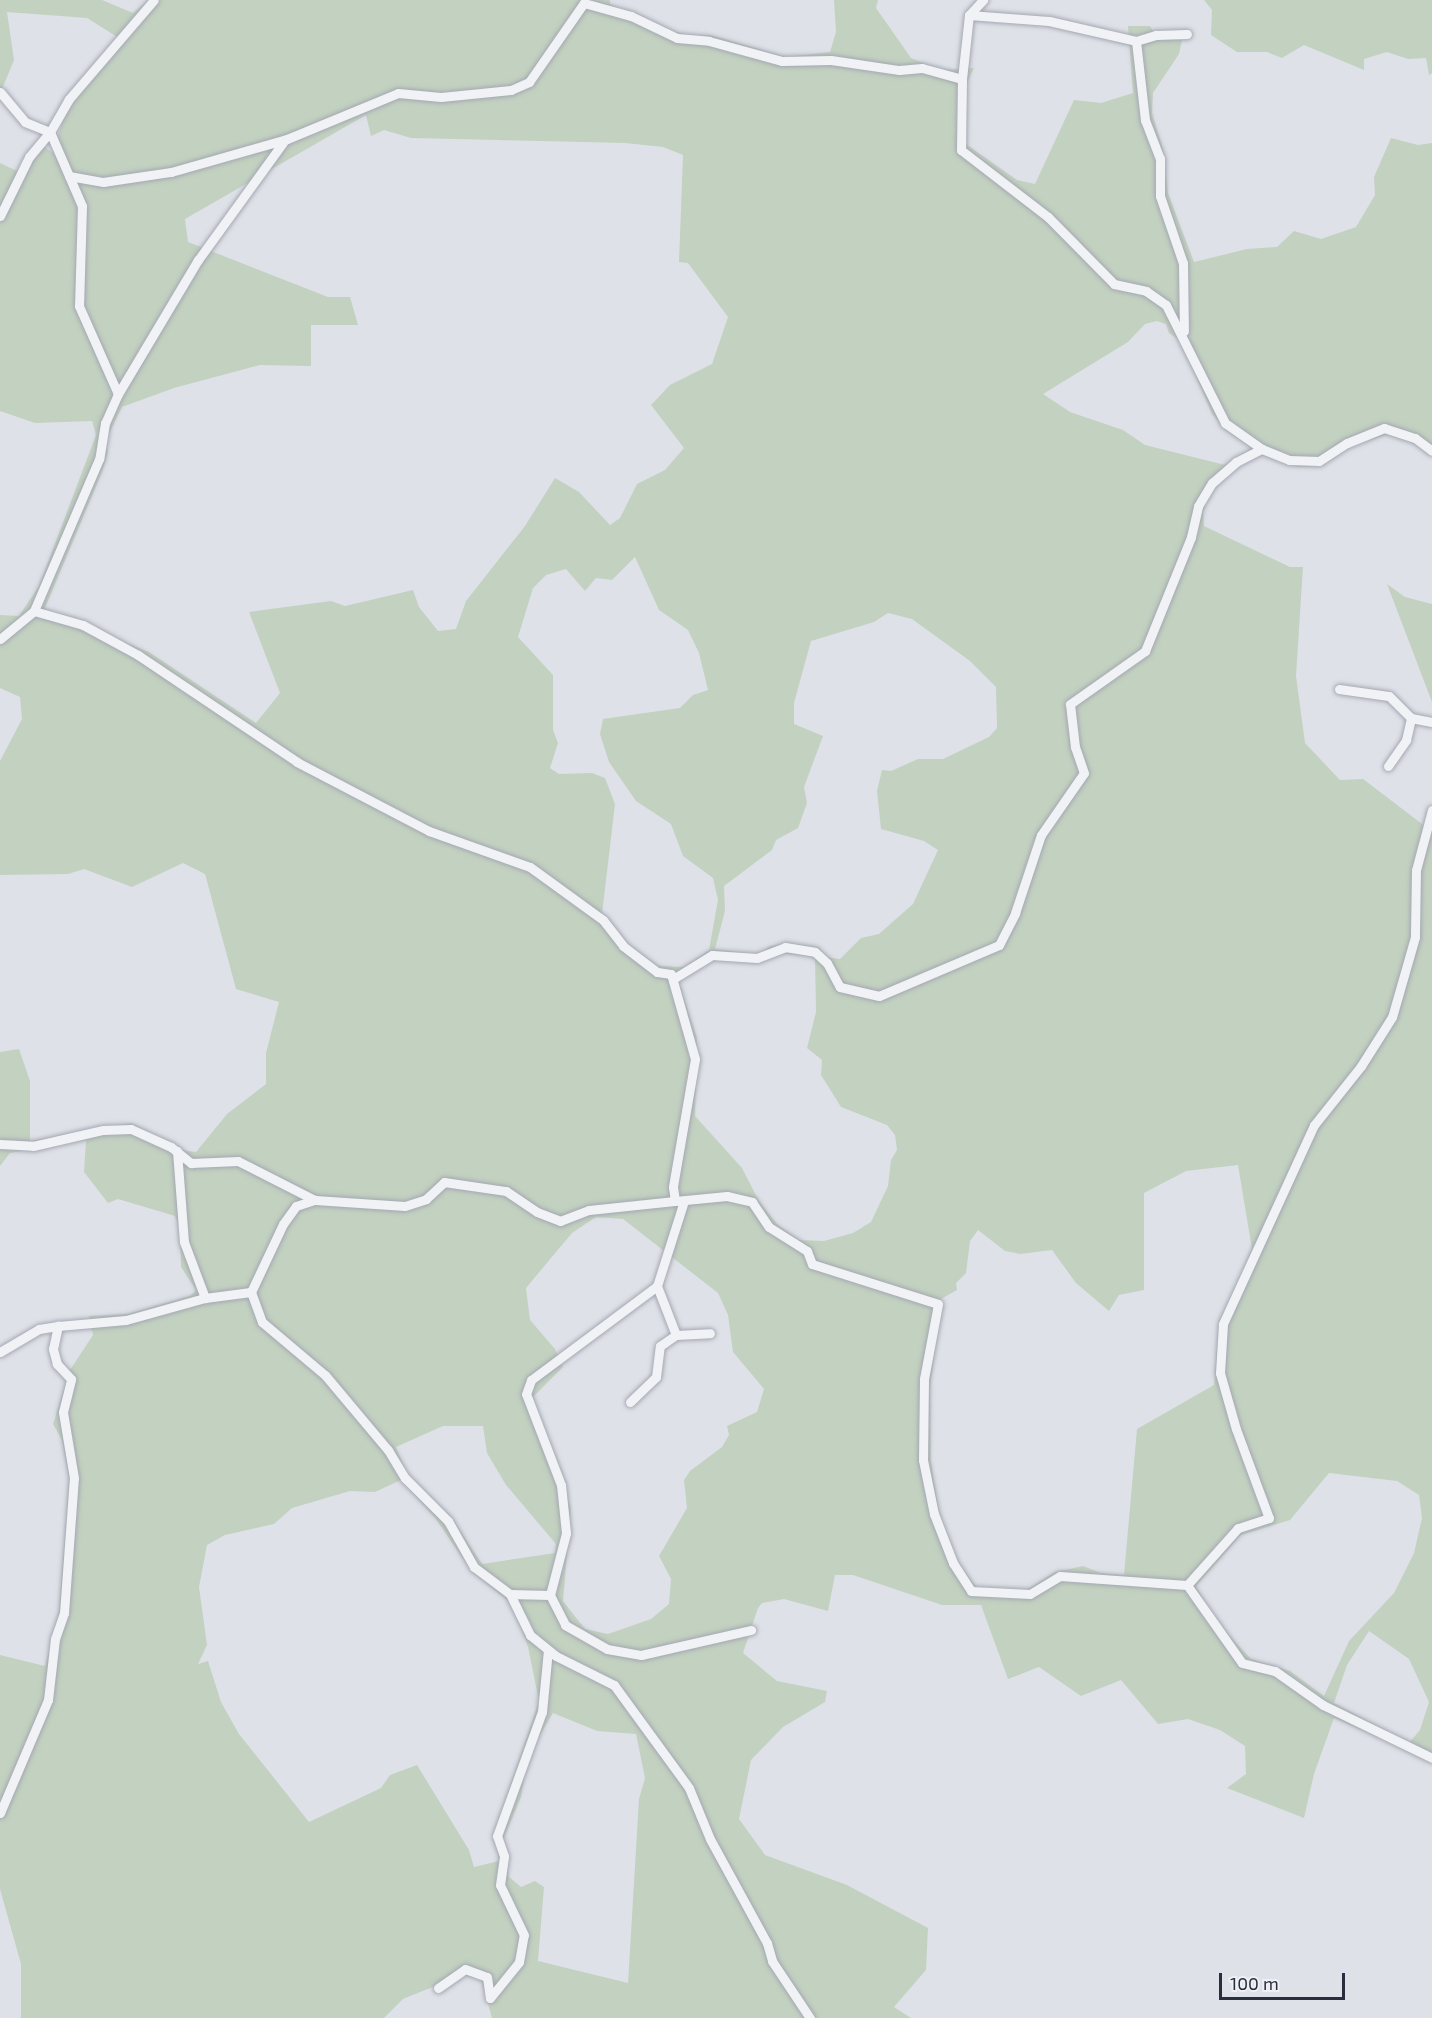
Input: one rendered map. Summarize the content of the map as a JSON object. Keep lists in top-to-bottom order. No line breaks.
{"scale_bar":"100 m"}
